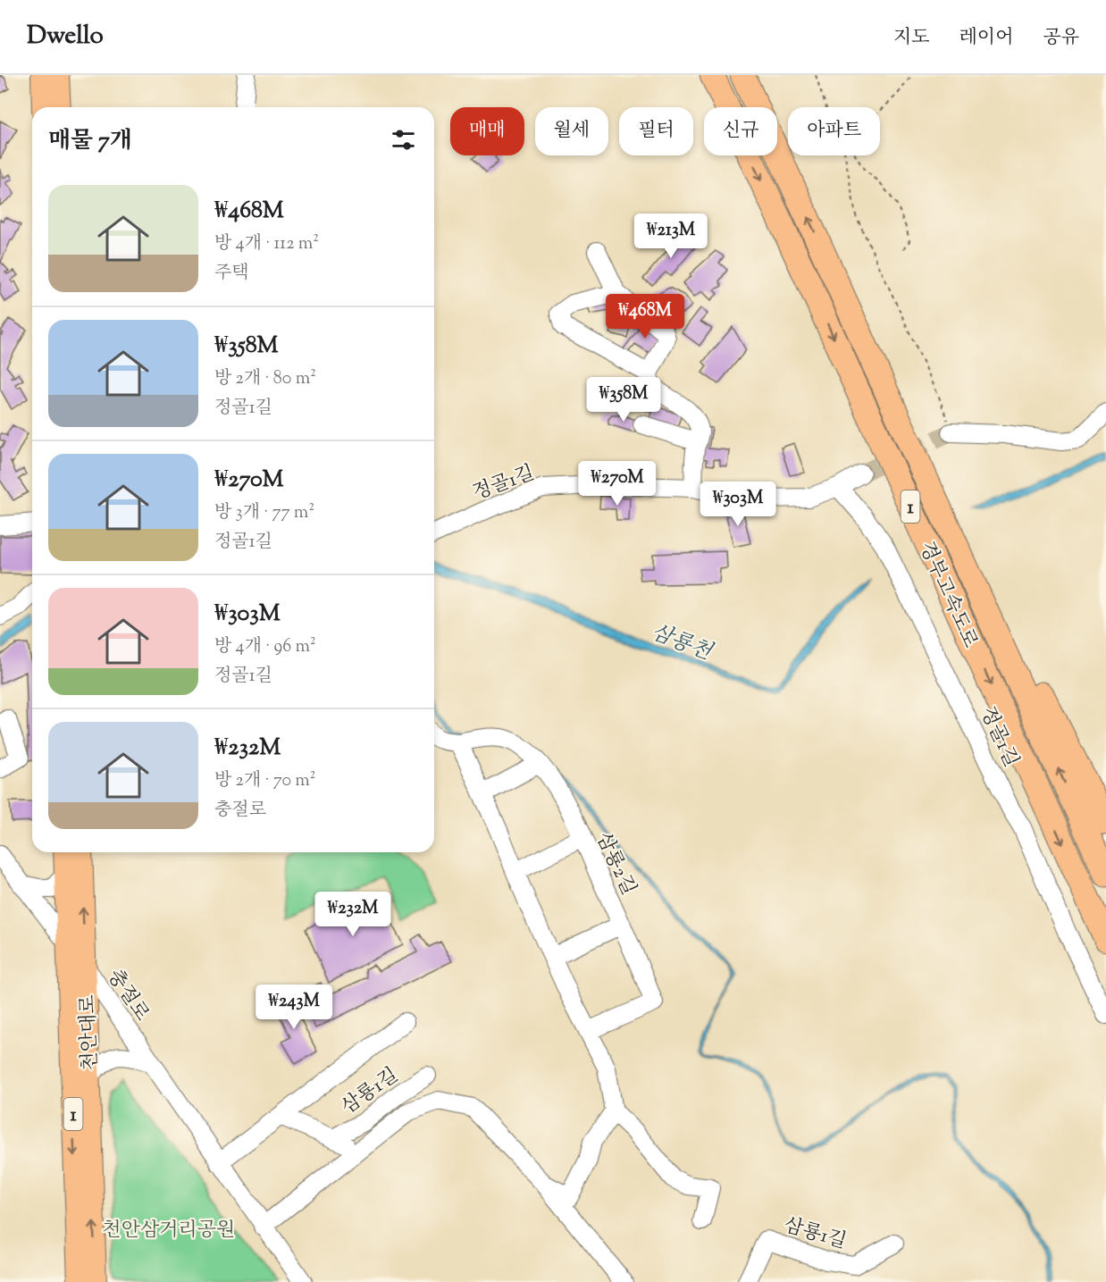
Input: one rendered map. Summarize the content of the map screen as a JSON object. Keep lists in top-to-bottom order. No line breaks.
{"streets":{"highway":["1","경부고속도로"],"main road":["천안대로"],"street":["정골1길","삼룡2길","충절로","삼룡1길"]},"crossings":[["충절로","천안대로"]],"water":["삼룡천"],"parks":["천안삼거리공원"],"page":{"header":"Dwello","nav":["지도","레이어","공유"],"chip":["매매","월세","필터","신규","아파트"],"heading":"매물 7개","list":[{"name":"₩468M","note":"방 4개 · 112 m² · 주택"},{"name":"₩358M","note":"방 2개 · 80 m² · 정골1길"},{"name":"₩270M","note":"방 3개 · 77 m² · 정골1길"},{"name":"₩303M","note":"방 4개 · 96 m² · 정골1길"},{"name":"₩232M","note":"방 2개 · 70 m² · 충절로"}],"price":["₩213M","₩468M","₩358M","₩270M","₩303M","₩232M","₩243M"]}}
